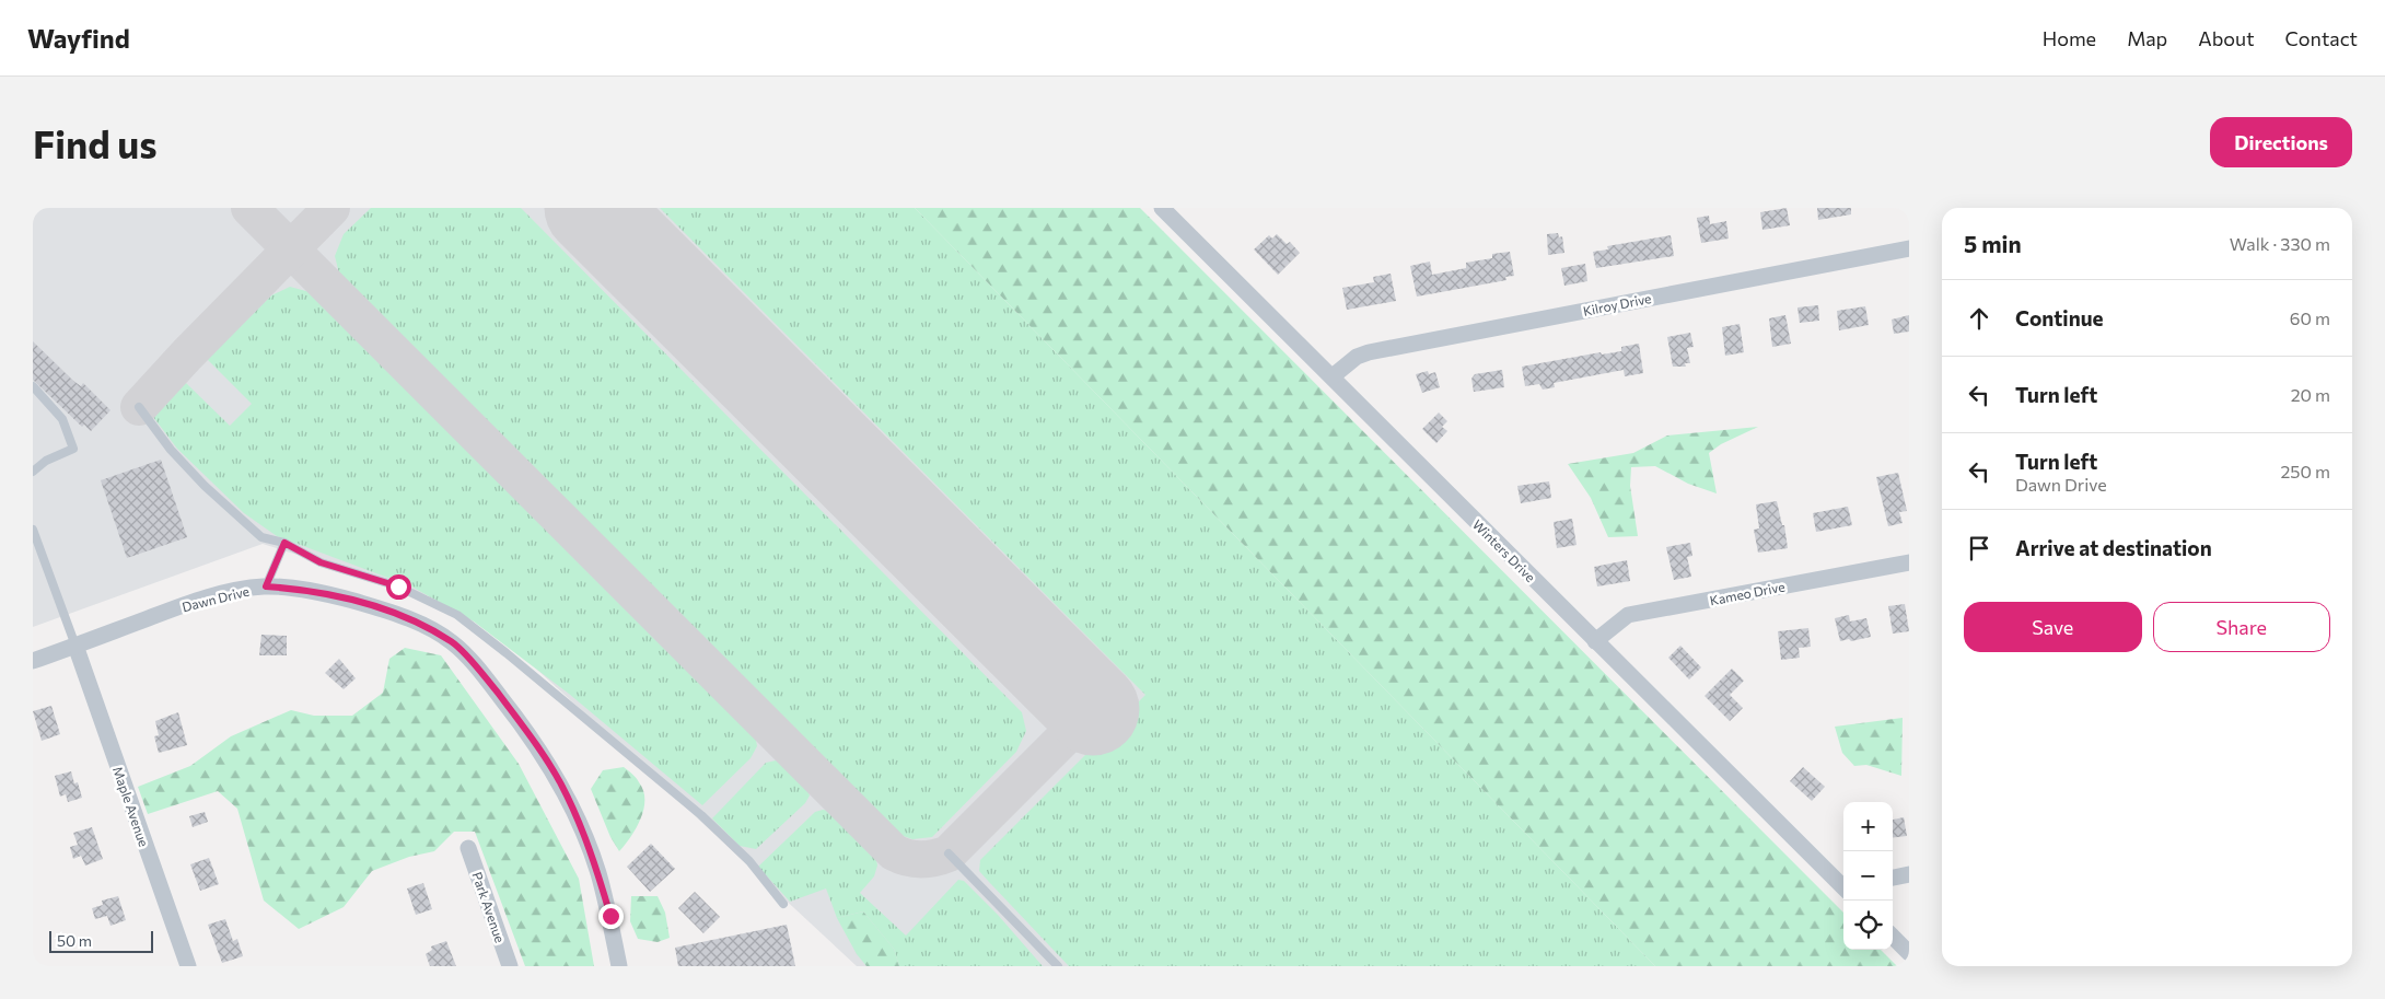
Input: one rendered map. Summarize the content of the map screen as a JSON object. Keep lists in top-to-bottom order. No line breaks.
{"streets":{"street":["Kilroy Drive","Winters Drive","Kameo Drive","Dawn Drive","Maple Avenue","Park Avenue"]},"crossings":[["Kilroy Drive","Winters Drive"],["Winters Drive","Kameo Drive"],["Dawn Drive","Maple Avenue"]],"scale_bar":"50 m","page":{"header":"Wayfind","nav":["Home","Map","About","Contact"],"buttons":["Directions",["Save","Share"]],"title":"Find us","heading":["5 min","Walk · 330 m"],"list":[["Continue","60 m"],["Turn left","20 m"],["Turn left","Dawn Drive","250 m"],"Arrive at destination"],"map_buttons":["+","−"],"scale":"50 m"}}
